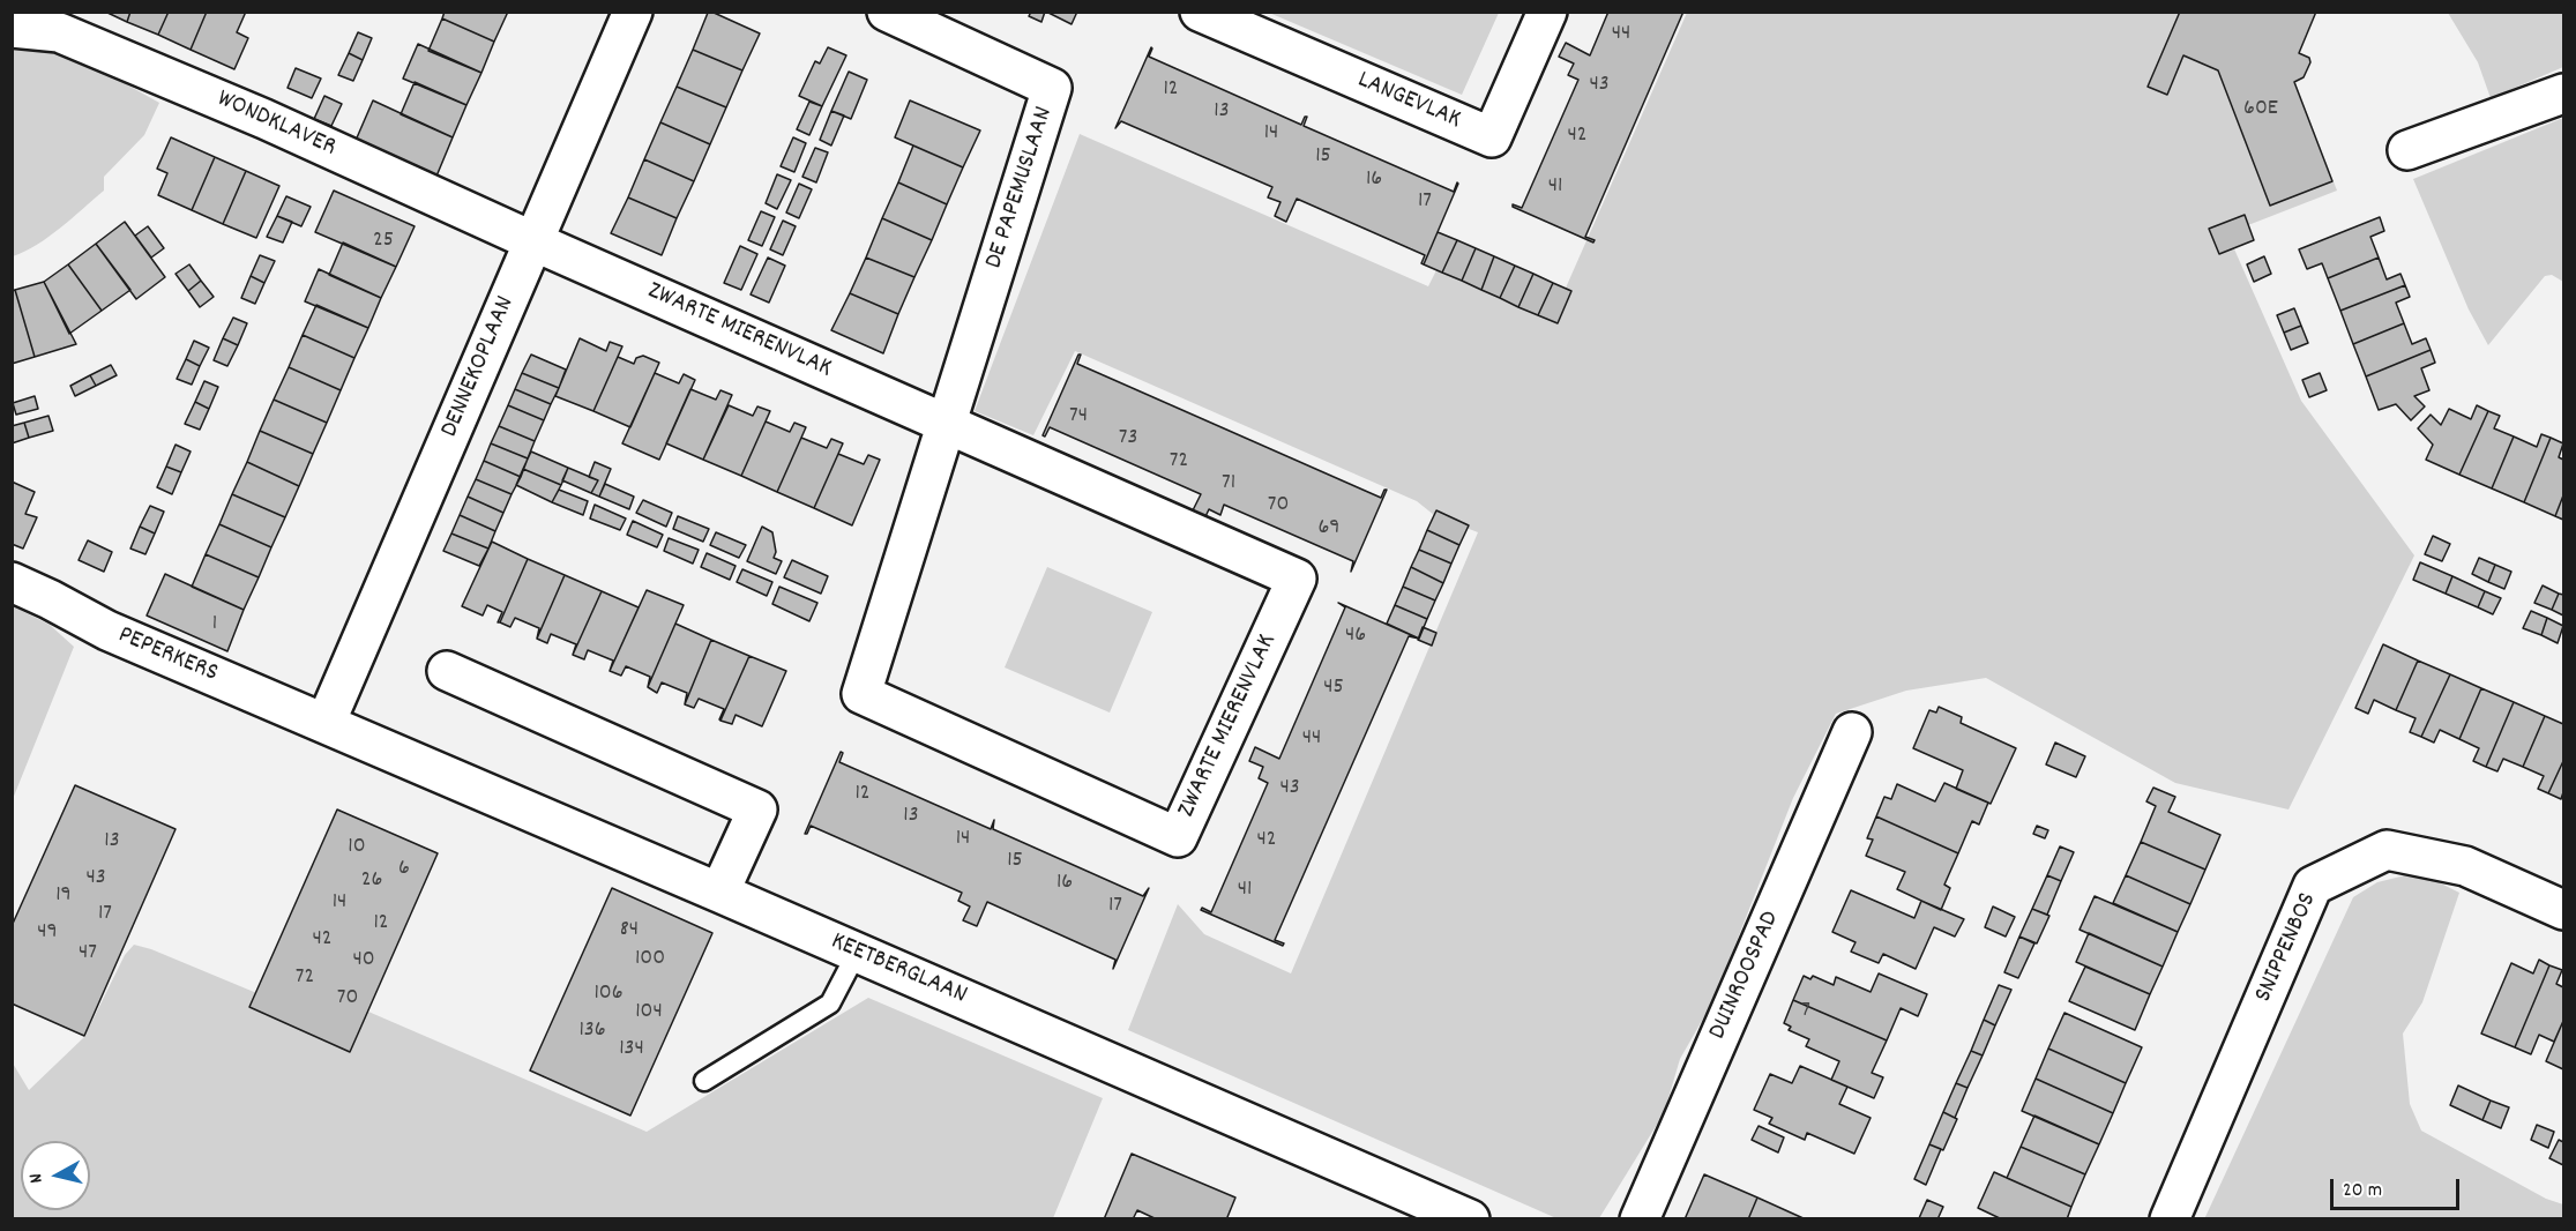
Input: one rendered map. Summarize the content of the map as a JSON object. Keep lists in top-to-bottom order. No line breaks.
{"streets":{"street":["LANGEVLAK","WONDKLAVER","DE PAPEMUSLAAN","ZWARTE MIERENVLAK","DENNEKOPLAAN","PEPERKERS","SNIPPENBOS","KEETBERGLAAN","DUINROOSPAD"]},"crossings":[["WONDKLAVER","ZWARTE MIERENVLAK"],["WONDKLAVER","DENNEKOPLAAN"],["DE PAPEMUSLAAN","ZWARTE MIERENVLAK"],["ZWARTE MIERENVLAK","DENNEKOPLAAN"],["DENNEKOPLAAN","PEPERKERS"],["DENNEKOPLAAN","KEETBERGLAAN"],["PEPERKERS","KEETBERGLAAN"]],"house_numbers":["44","43","12","60E","13","14","42","15","16","41","17","25","74","73","72","71","70","69","1","46","45","44","43","12","13","14","42","13","10","15","6","43","26","16","41","19","14","17","17","12","84","49","42","47","100","40","72","106","70","7","104","136","134"],"scale_bar":"20 m","north":"left"}
